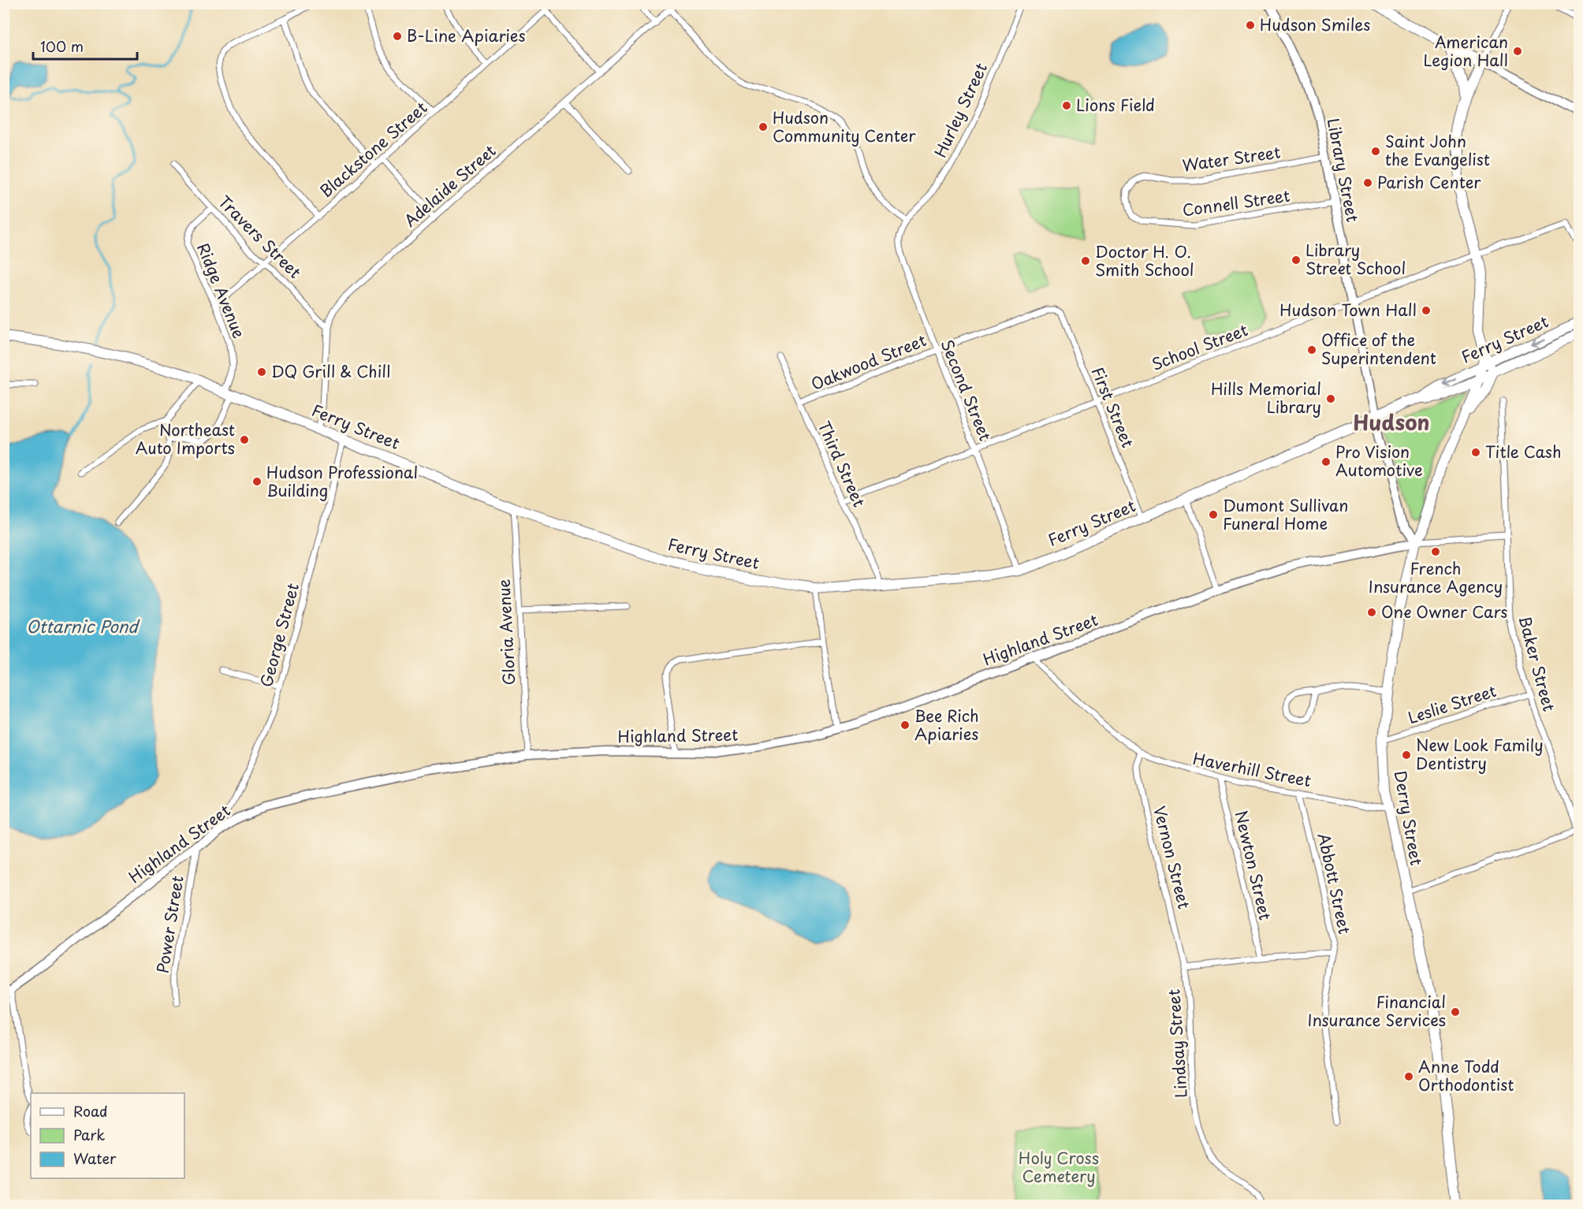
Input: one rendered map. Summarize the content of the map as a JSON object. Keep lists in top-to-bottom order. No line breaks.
{"streets":{"main road":["Ferry Street","Derry Street"],"street":["Hurley Street","Blackstone Street","Water Street","Library Street","Adelaide Street","Connell Street","Travers Street","Ridge Avenue","School Street","Oakwood Street","Second Street","First Street","Third Street","Gloria Avenue","George Street","Highland Street","Baker Street","Leslie Street","Haverhill Street","Vernon Street","Newton Street","Abbott Street","Power Street","Lindsay Street"]},"crossings":[["Hurley Street","Second Street"],["Blackstone Street","Travers Street"],["Blackstone Street","Ridge Avenue"],["Water Street","Library Street"],["Water Street","Connell Street"],["Library Street","Connell Street"],["Library Street","Ferry Street"],["Library Street","School Street"],["Library Street","Highland Street"],["Library Street","Derry Street"],["Adelaide Street","Travers Street"],["Adelaide Street","Ferry Street"],["Travers Street","Ridge Avenue"],["Ridge Avenue","Ferry Street"],["Ferry Street","Second Street"],["Ferry Street","First Street"],["Ferry Street","Third Street"],["Ferry Street","Gloria Avenue"],["Ferry Street","George Street"],["Ferry Street","Derry Street"],["School Street","Second Street"],["School Street","First Street"],["School Street","Third Street"],["Oakwood Street","Second Street"],["Oakwood Street","First Street"],["Oakwood Street","Third Street"],["Gloria Avenue","Highland Street"],["George Street","Highland Street"],["Highland Street","Haverhill Street"],["Highland Street","Derry Street"],["Highland Street","Power Street"],["Baker Street","Leslie Street"],["Leslie Street","Derry Street"],["Haverhill Street","Derry Street"],["Haverhill Street","Vernon Street"],["Haverhill Street","Newton Street"],["Haverhill Street","Abbott Street"],["Vernon Street","Lindsay Street"]],"districts":["Hudson"],"water":["Ottarnic Pond"],"parks":["Holy Cross Cemetery"],"places":["Hudson Smiles","B-Line Apiaries","American Legion Hall","Lions Field","Hudson Community Center","Saint John the Evangelist","Parish Center","Library Street School","Doctor H. O. Smith School","Hudson Town Hall","Office of the Superintendent","DQ Grill & Chill","Hills Memorial Library","Northeast Auto Imports","Title Cash","Pro Vision Automotive","Hudson Professional Building","Dumont Sullivan Funeral Home","French Insurance Agency","One Owner Cars","Bee Rich Apiaries","New Look Family Dentistry","Financial Insurance Services","Anne Todd Orthodontist"],"legend":["Road","Park","Water"],"scale_bar":"100 m"}
